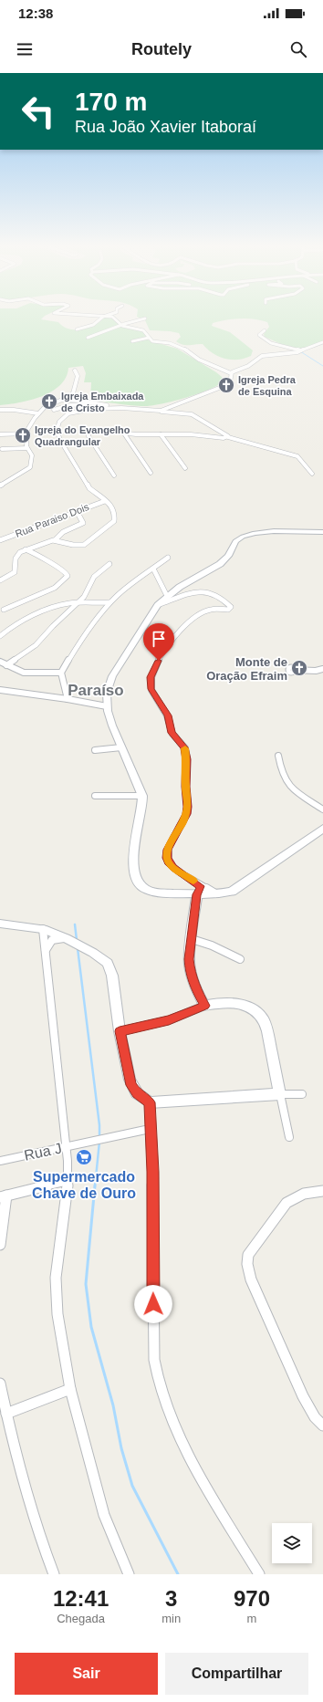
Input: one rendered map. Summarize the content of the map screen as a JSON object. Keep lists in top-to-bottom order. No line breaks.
{"streets":{"street":["Rua Paraiso Dois","Rua J"]},"districts":["Paraíso"],"places":{"church":["Igreja Pedra de Esquina","Igreja Embaixada de Cristo","Igreja do Evangelho Quadrangular","Monte de Oração Efraim"],"supermarket":["Supermercado Chave de Ouro"]},"page":{"status":"12:38","header":"Routely","turn":["170 m","Rua João Xavier Itaboraí"],"eta":["12:41","Chegada","3","min","970","m"],"buttons":["Sair","Compartilhar"]}}
